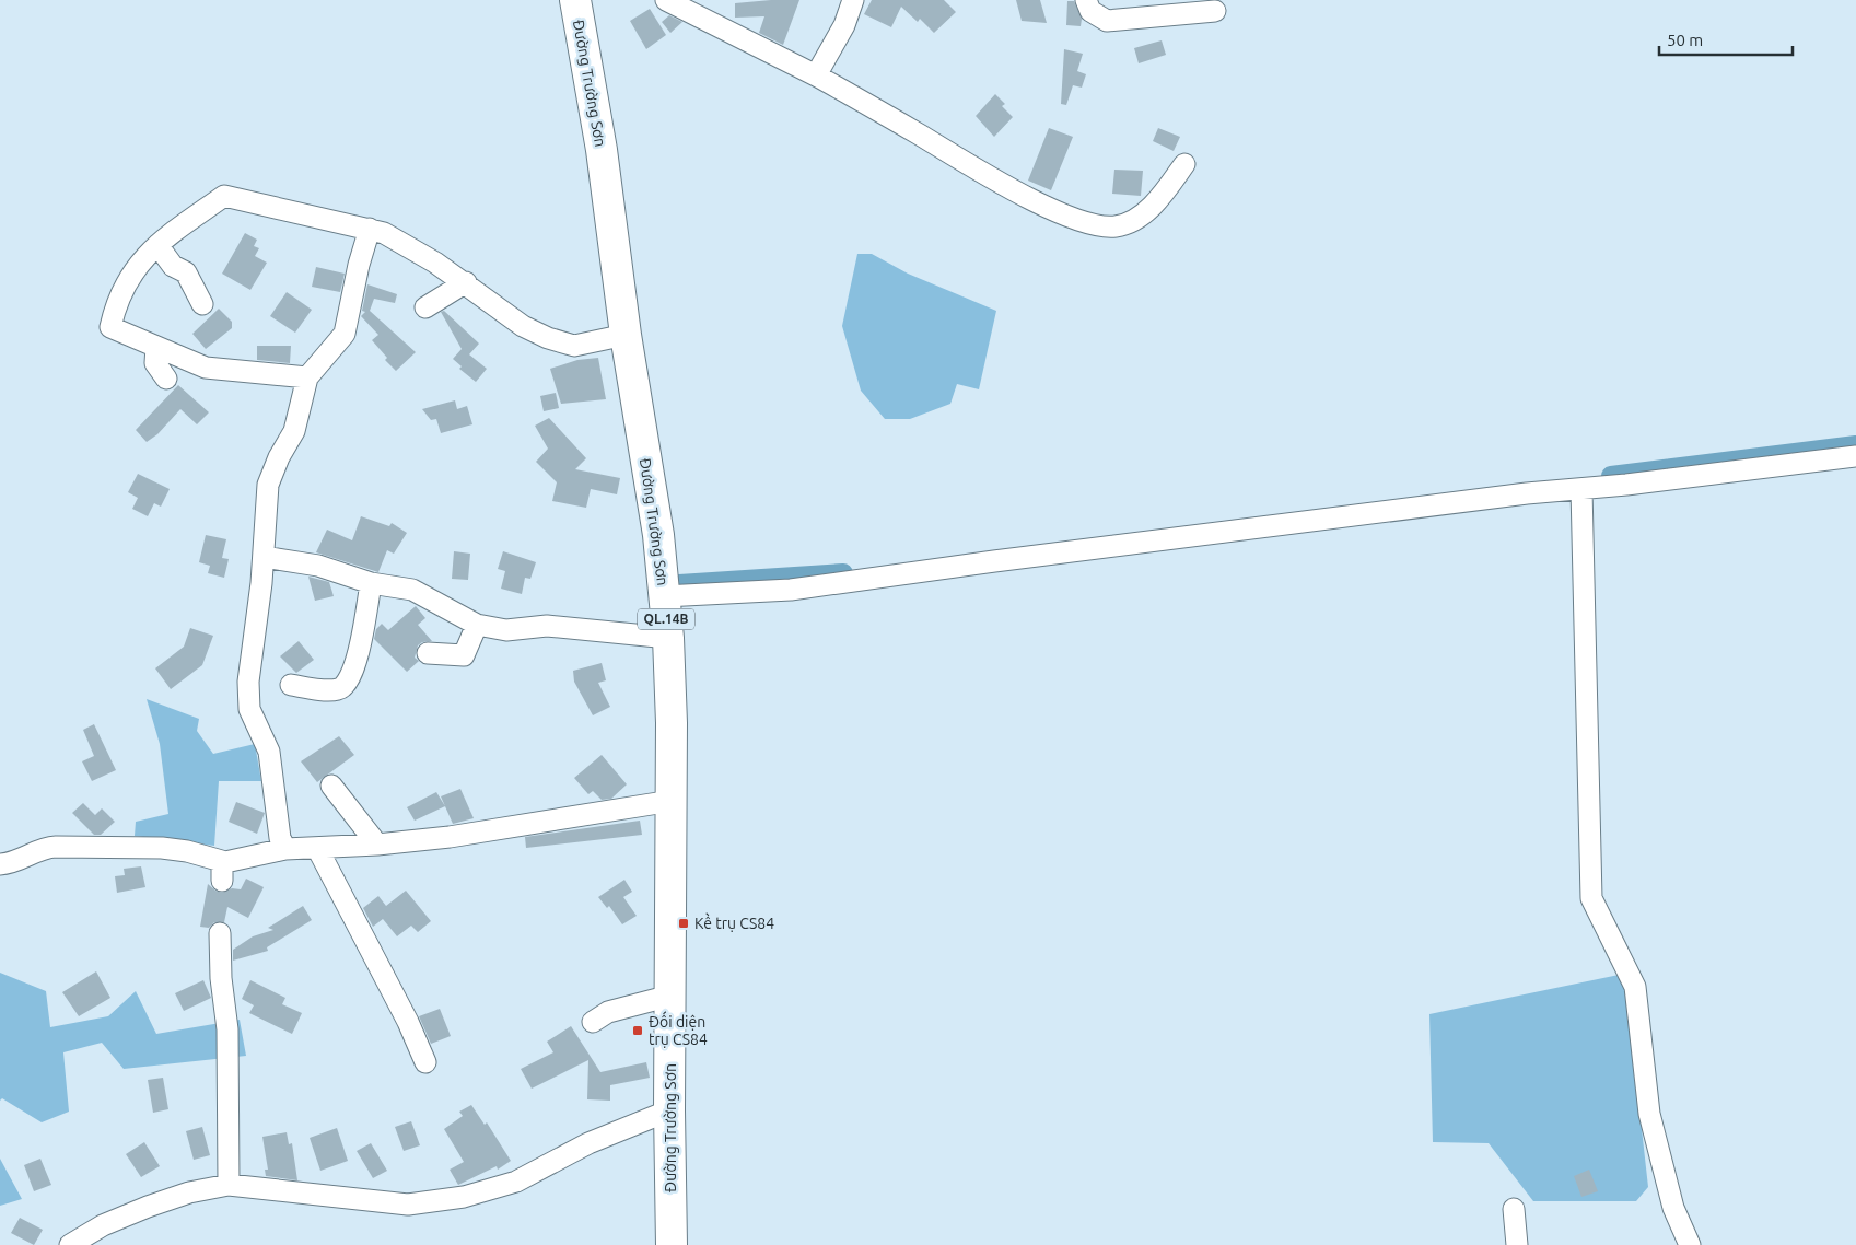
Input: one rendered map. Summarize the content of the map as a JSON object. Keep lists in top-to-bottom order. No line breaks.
{"streets":{"highway":["Đường Trường Sơn","QL.14B"]},"places":{"transit":["Kề trụ CS84","Đối diện trụ CS84"]},"scale_bar":"50 m"}
